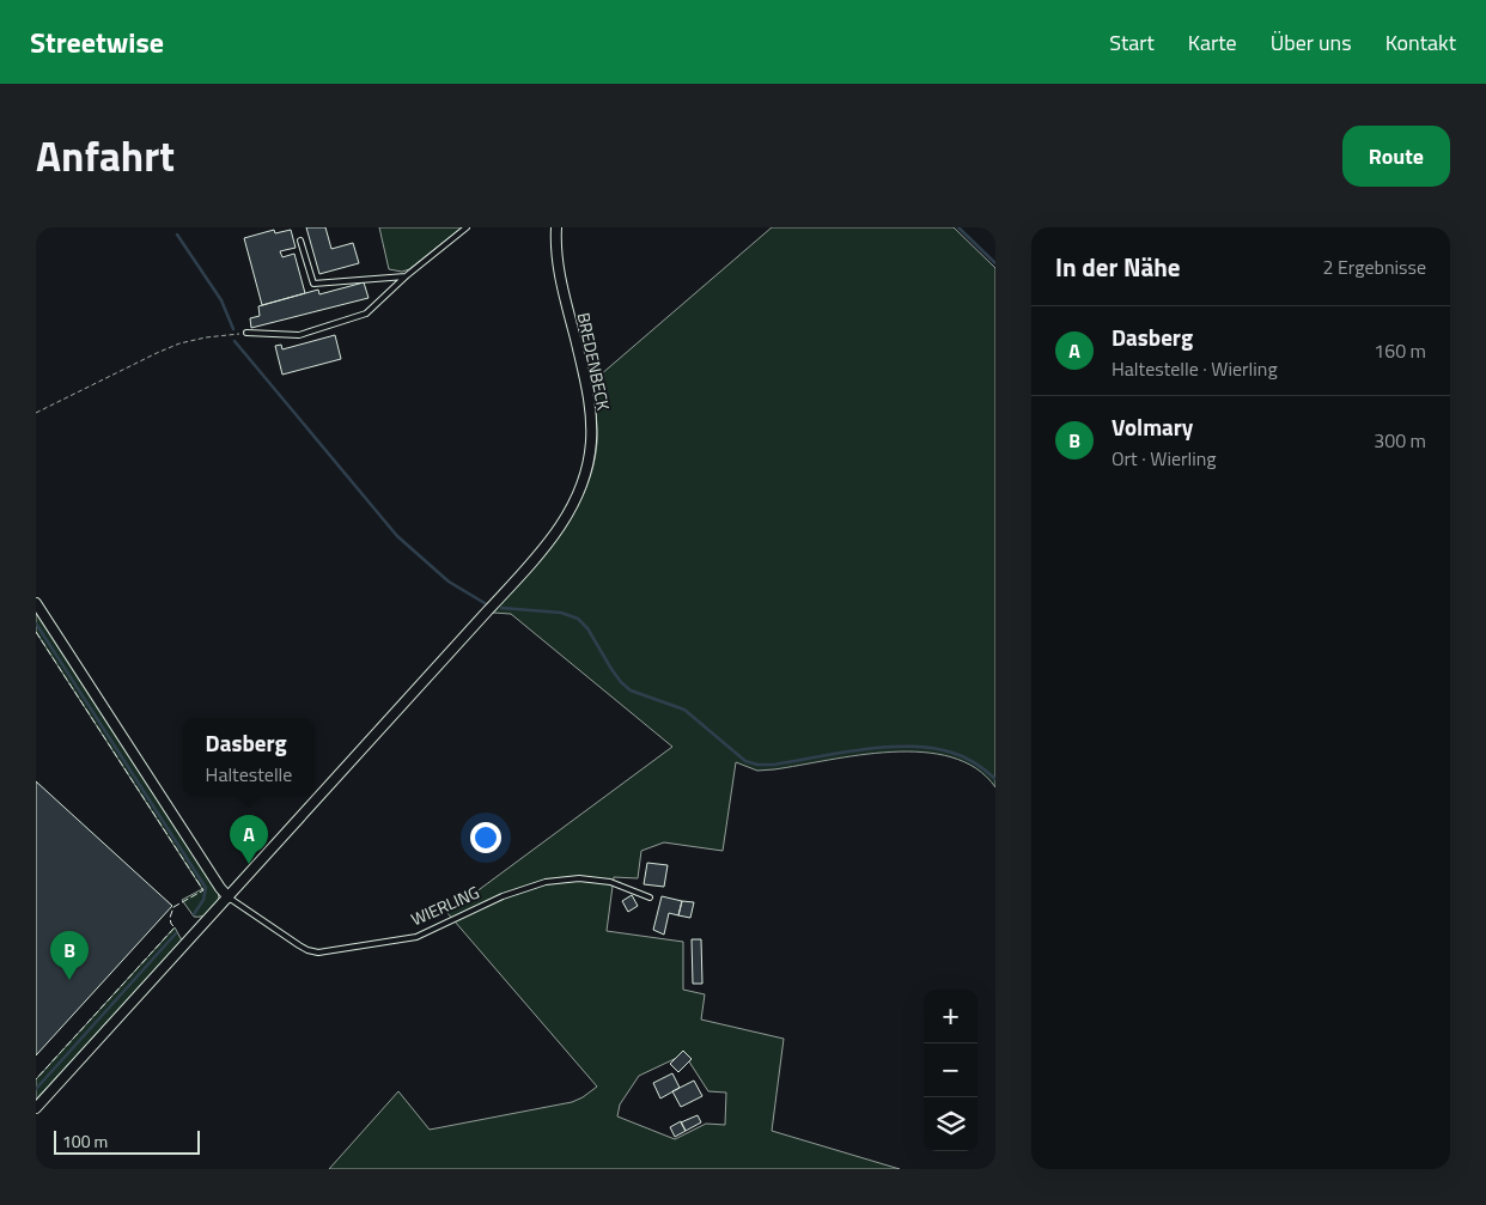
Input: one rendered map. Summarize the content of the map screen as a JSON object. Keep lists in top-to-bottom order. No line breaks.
{"streets":{"street":["BREDENBECK","WIERLING"]},"crossings":[["BREDENBECK","WIERLING"]],"scale_bar":"100 m","page":{"header":"Streetwise","nav":["Start","Karte","Über uns","Kontakt"],"title":"Anfahrt","buttons":"Route","heading":["In der Nähe","2 Ergebnisse"],"list":[{"mark":"A","name":"Dasberg","note":"Haltestelle · Wierling","value":"160 m"},{"mark":"B","name":"Volmary","note":"Ort · Wierling","value":"300 m"}],"popup":["Dasberg","Haltestelle"],"pins":["A","B"],"map_buttons":["+","−"],"scale":"100 m"}}
